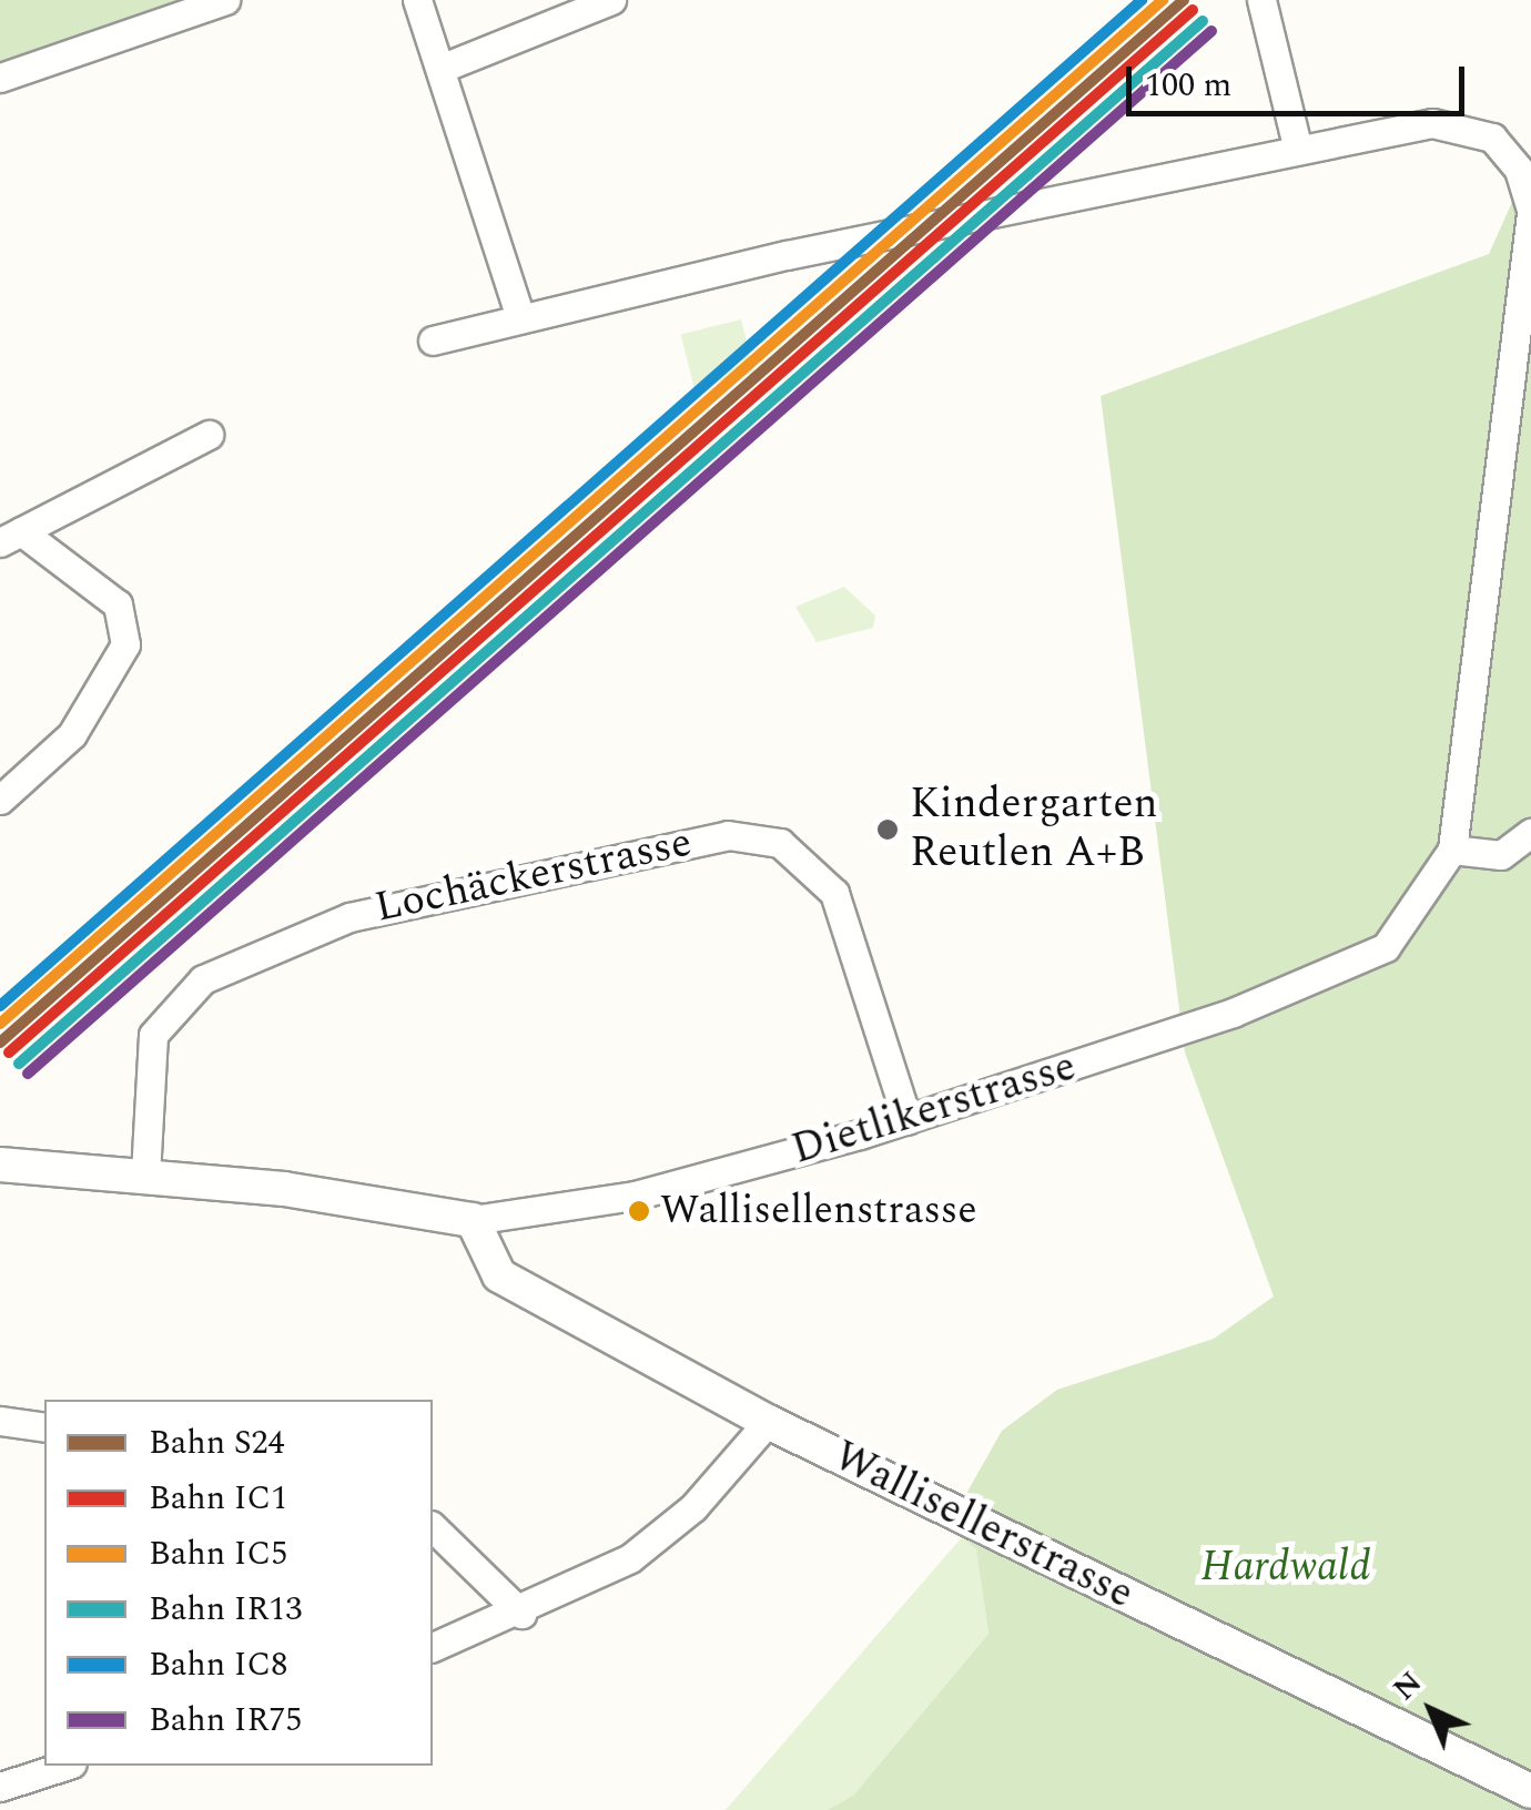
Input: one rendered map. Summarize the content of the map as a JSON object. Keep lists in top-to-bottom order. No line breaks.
{"streets":{"street":["Lochäckerstrasse","Dietlikerstrasse","Wallisellerstrasse"]},"crossings":[["Lochäckerstrasse","Dietlikerstrasse"],["Dietlikerstrasse","Wallisellerstrasse"]],"parks":["Hardwald"],"places":["Kindergarten Reutlen A+B","Wallisellenstrasse"],"lines":["rail line S24","rail line IC5","rail line IC8","rail line IC1","rail line IR13","rail line IR75"],"legend":["Bahn S24","Bahn IC1","Bahn IC5","Bahn IR13","Bahn IC8","Bahn IR75"],"scale_bar":"100 m","north":"top left"}
